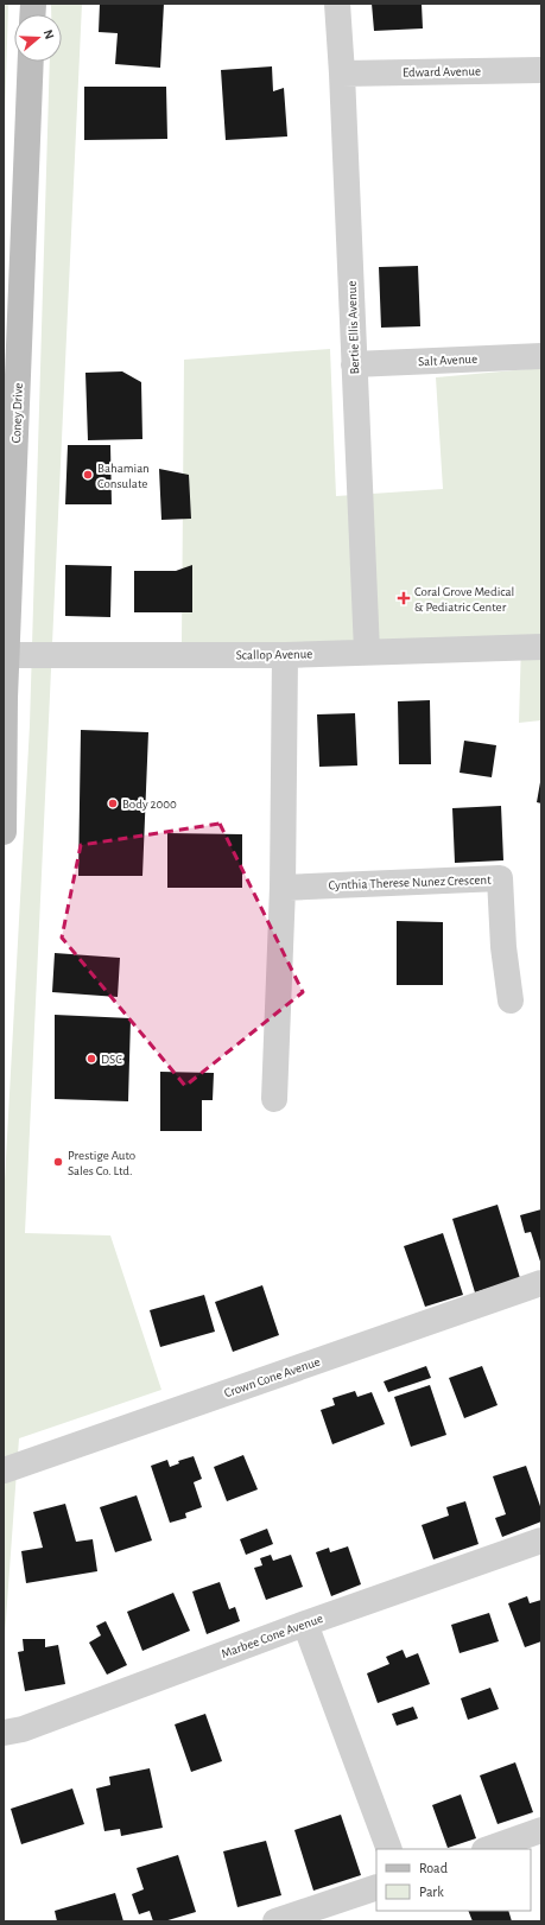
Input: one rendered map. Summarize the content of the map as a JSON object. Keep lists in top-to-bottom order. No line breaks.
{"streets":{"street":["Edward Avenue","Bertie Ellis Avenue","Salt Avenue","Coney Drive","Scallop Avenue","Cynthia Therese Nunez Crescent","Crown Cone Avenue","Marbee Cone Avenue"]},"crossings":[["Edward Avenue","Bertie Ellis Avenue"],["Bertie Ellis Avenue","Salt Avenue"],["Bertie Ellis Avenue","Scallop Avenue"],["Coney Drive","Scallop Avenue"]],"places":{"other":["Bahamian Consulate","Body 2000","DSC","Prestige Auto Sales Co. Ltd."],"health":["Coral Grove Medical & Pediatric Center"]},"legend":["Road","Park"],"north":"right"}
